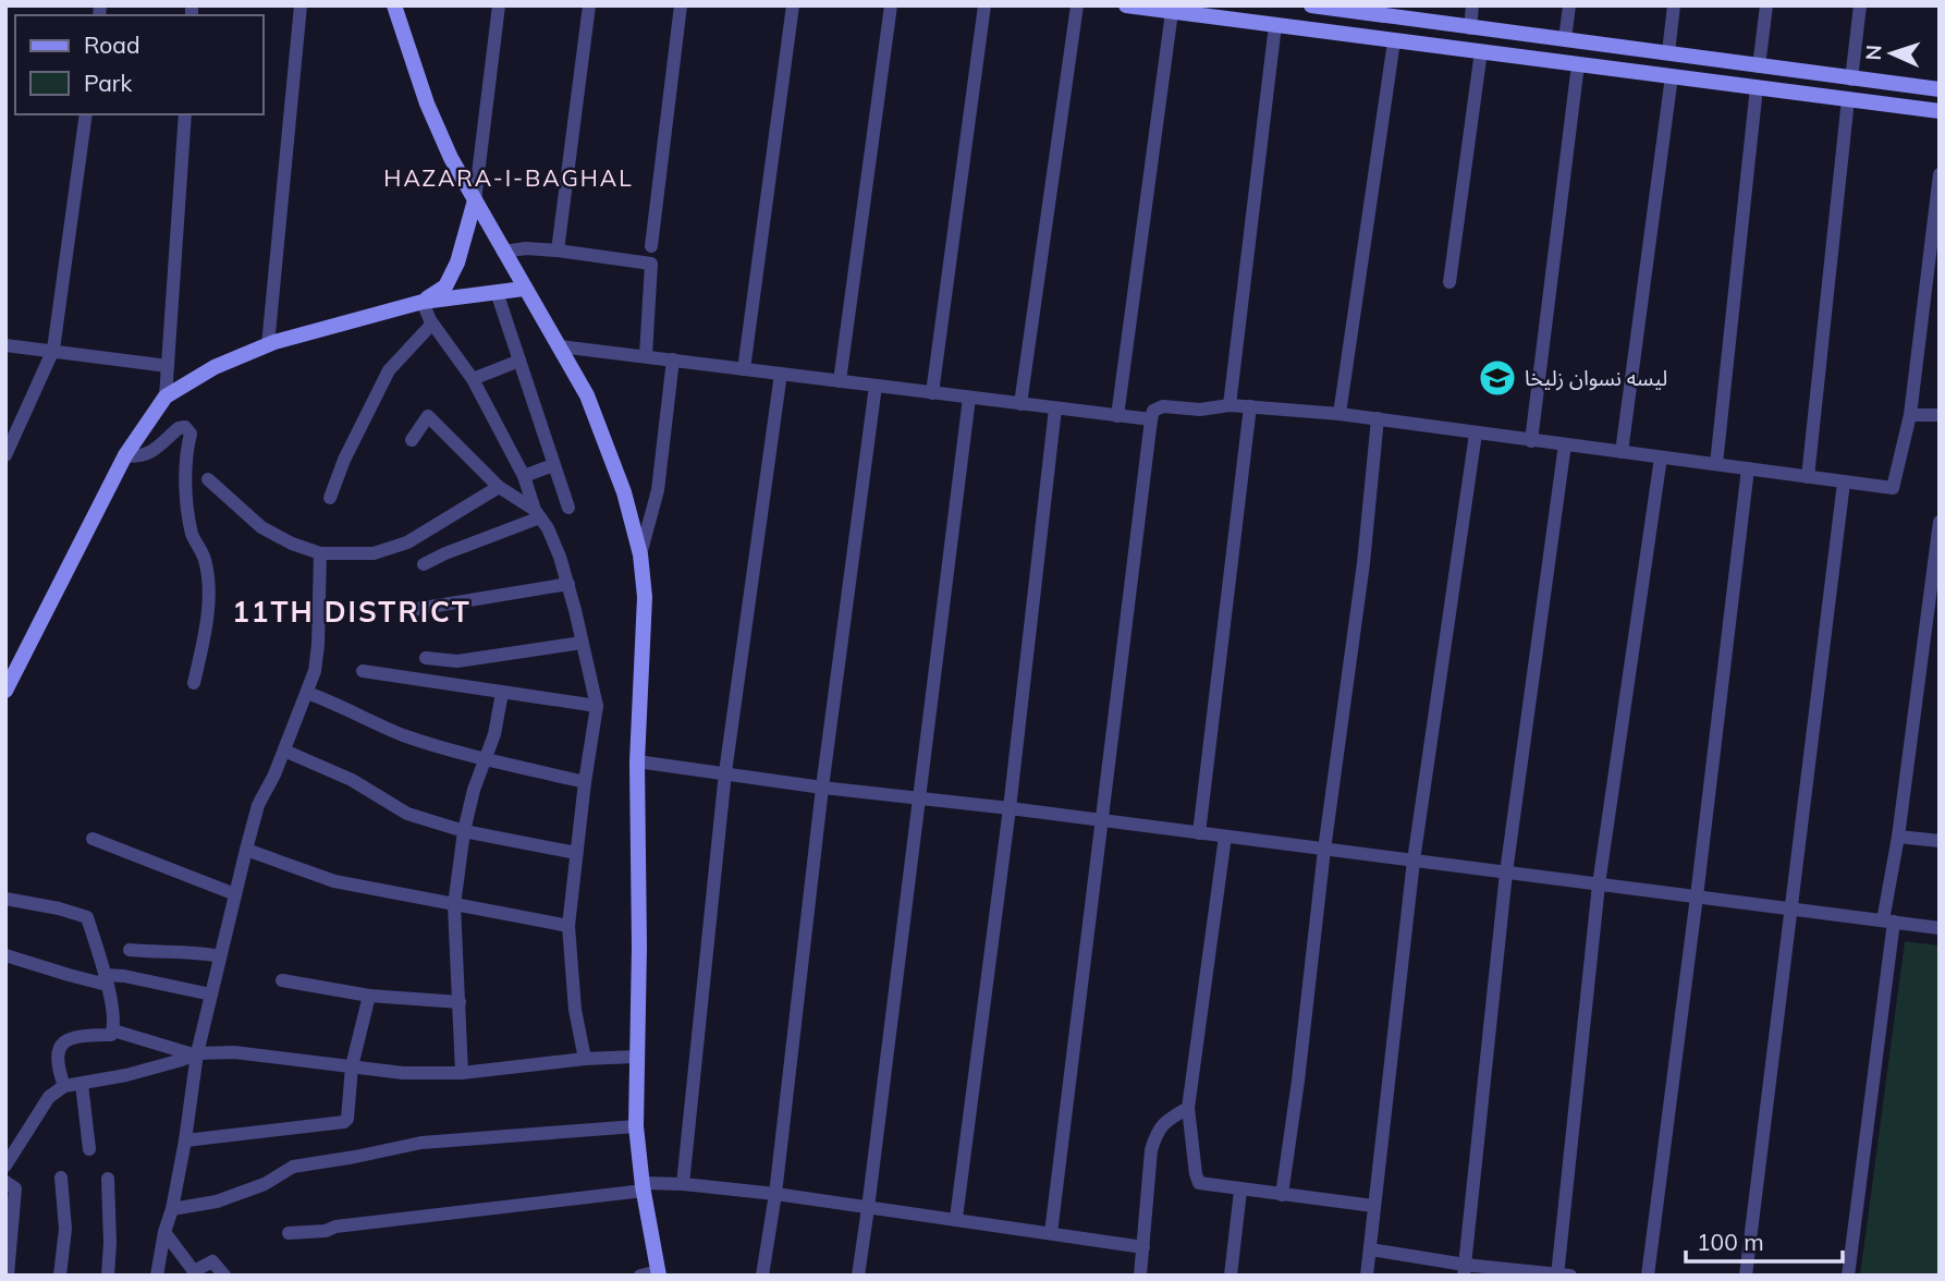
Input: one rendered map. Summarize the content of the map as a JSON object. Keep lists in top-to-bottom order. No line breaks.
{"districts":["HAZARA-I-BAGHAL","11TH DISTRICT"],"places":{"school or university":["لیسه نسوان زلیخا"]},"legend":["Road","Park"],"scale_bar":"100 m","north":"left"}
